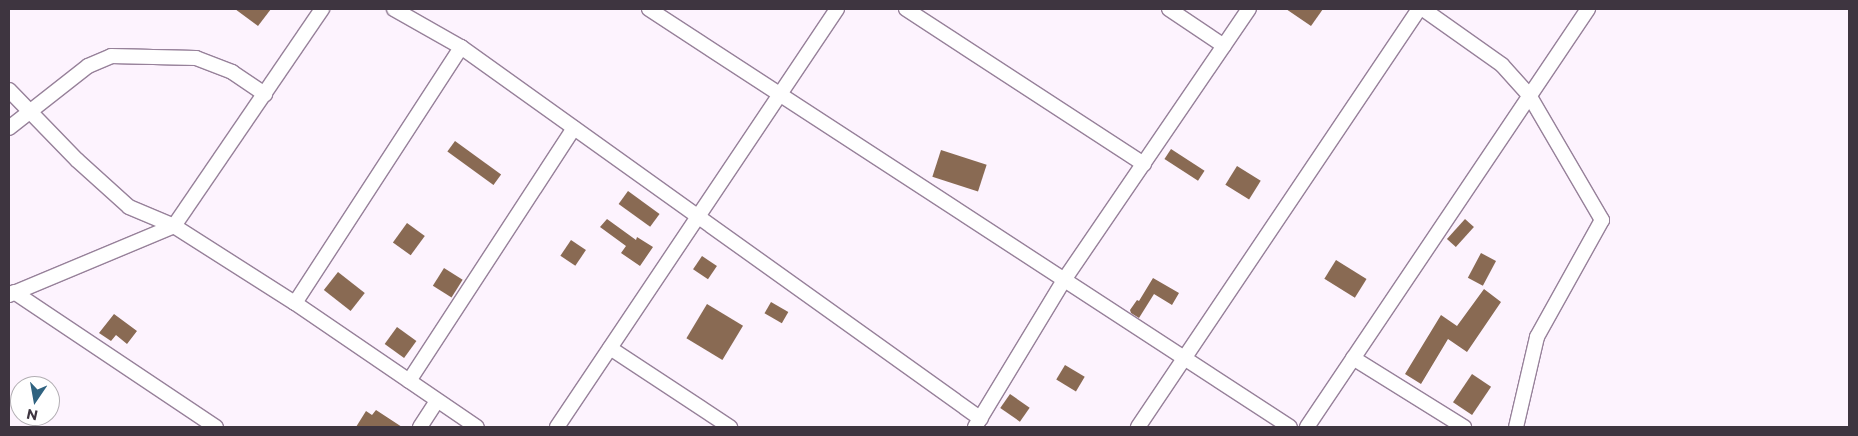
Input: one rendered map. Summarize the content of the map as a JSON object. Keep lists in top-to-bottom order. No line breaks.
{"north":"bottom"}
